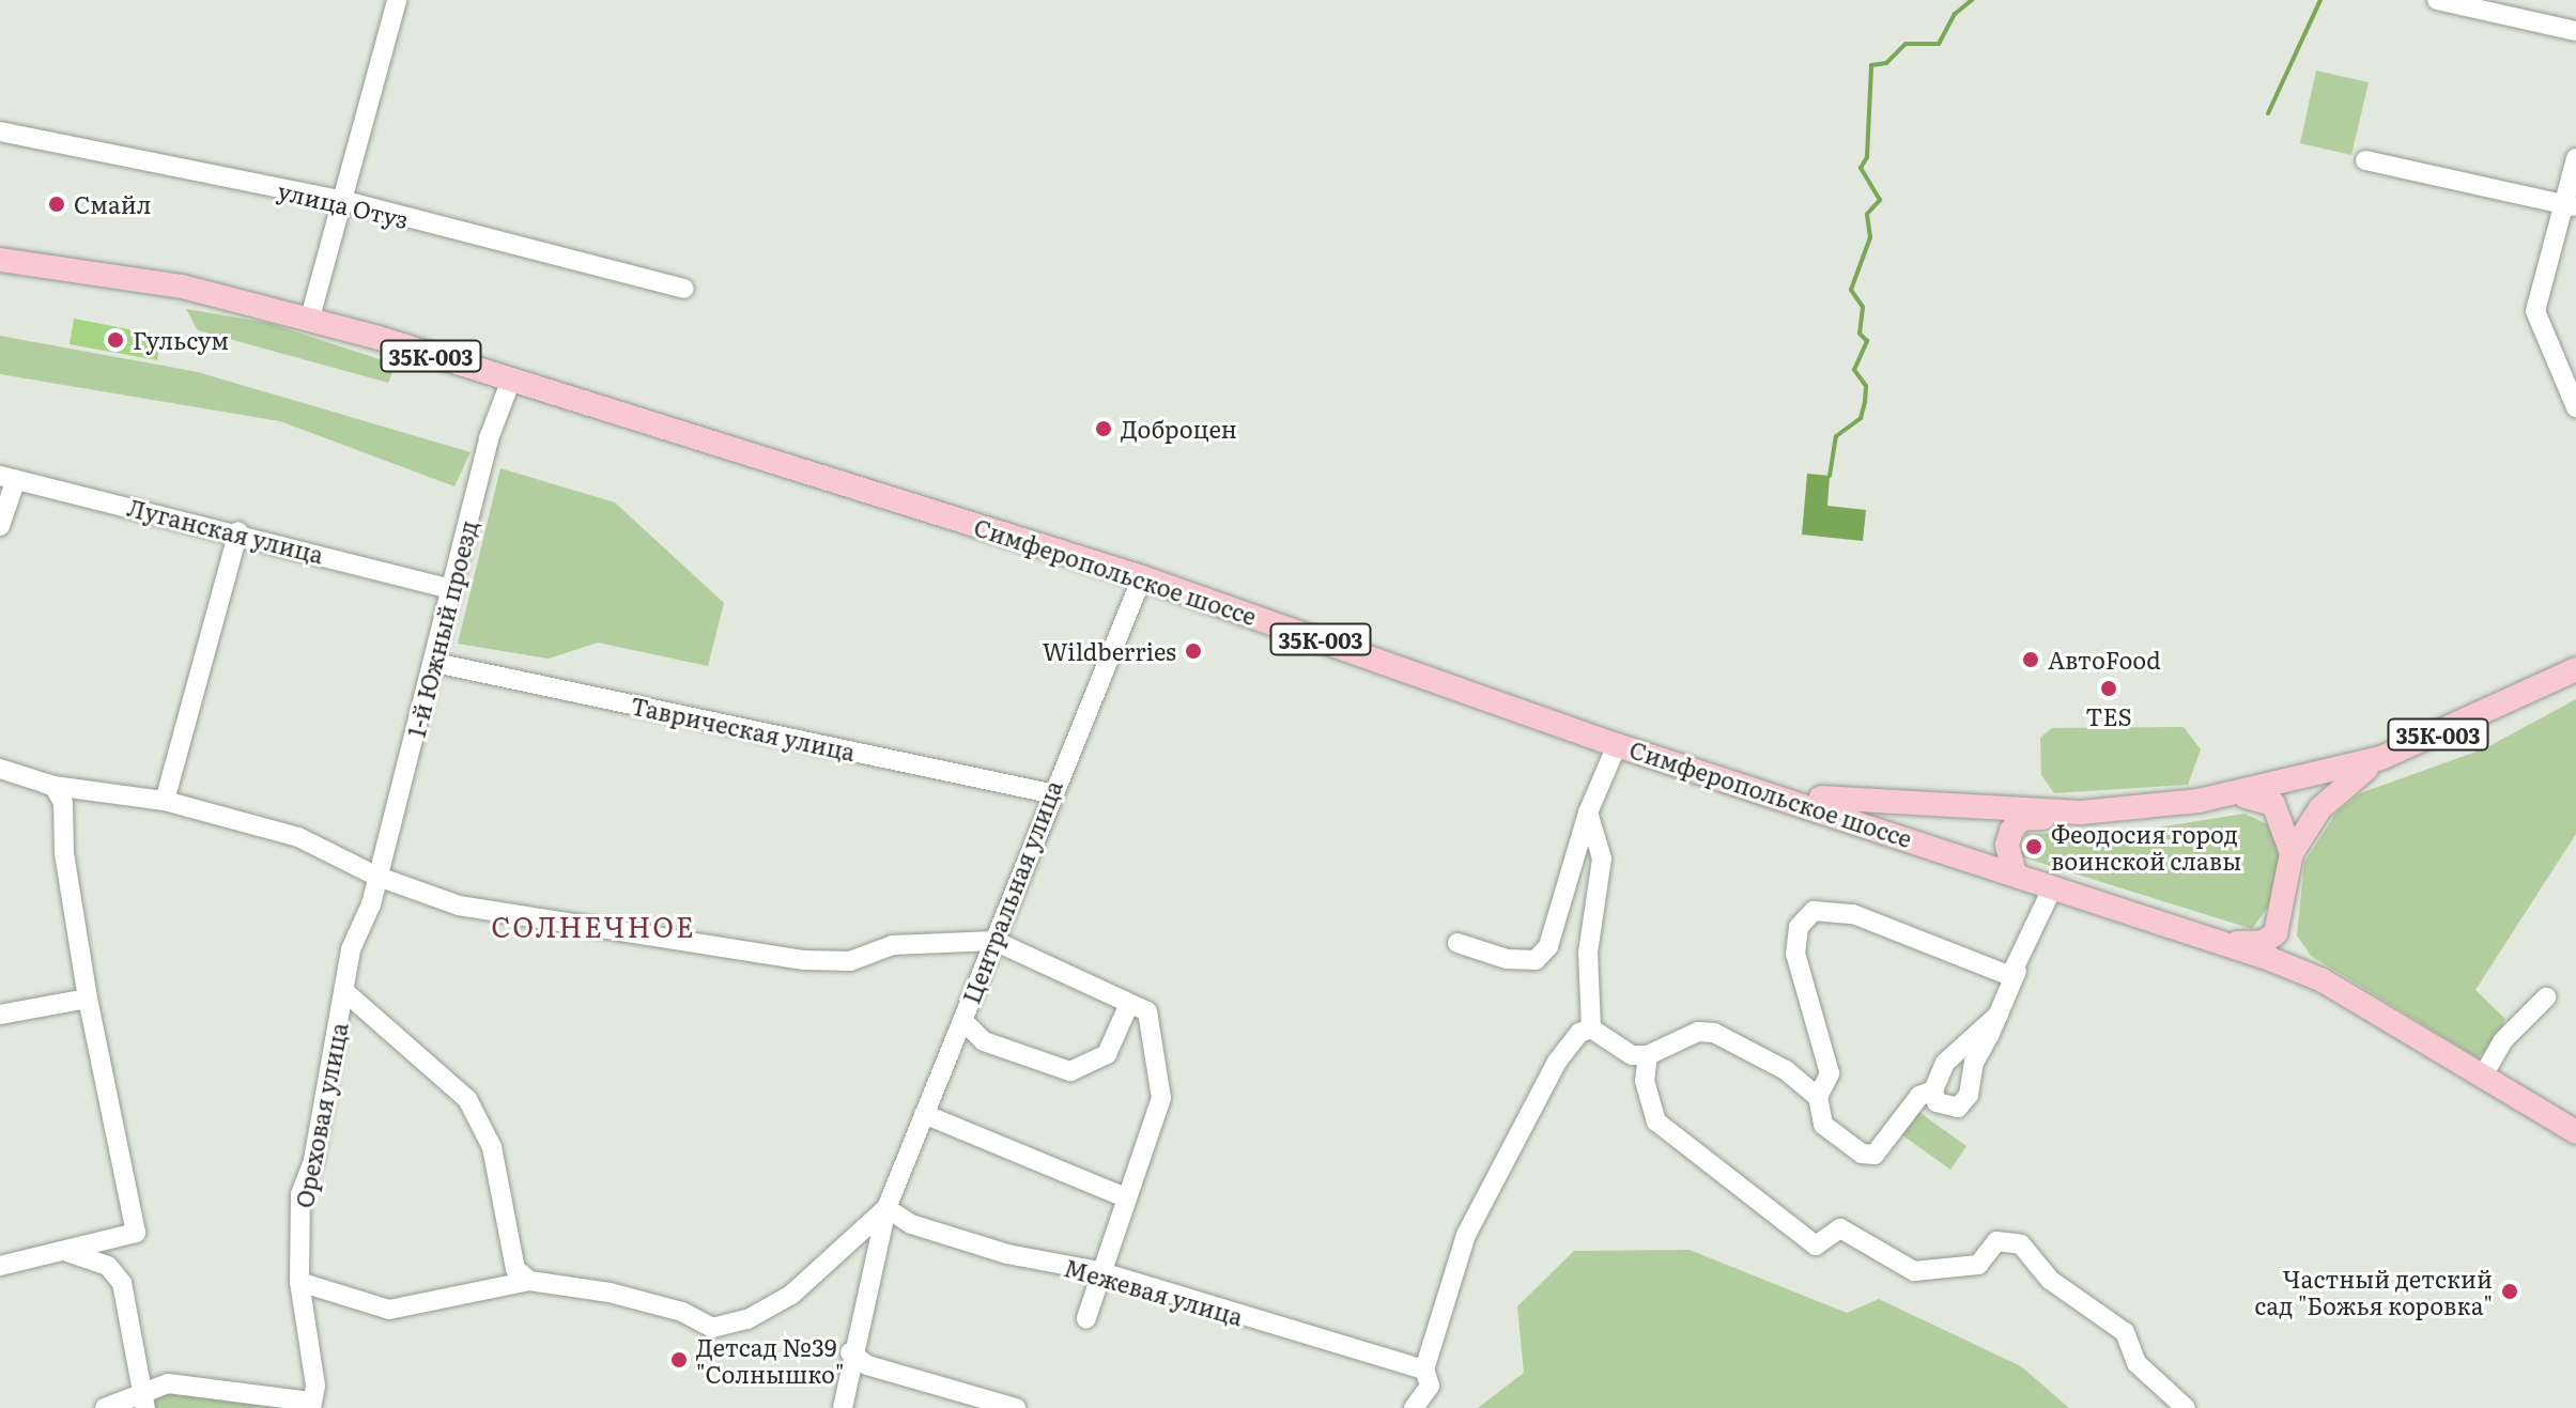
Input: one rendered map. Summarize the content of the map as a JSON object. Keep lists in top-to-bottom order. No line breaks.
{"streets":{"main road":["35К-003","Симферопольское шоссе"],"street":["улица Отуз","Луганская улица","1-й Южный проезд","Таврическая улица","Центральная улица","Ореховая улица","Межевая улица"]},"crossings":[["35К-003","Симферопольское шоссе"],["Луганская улица","1-й Южный проезд"],["Симферопольское шоссе","1-й Южный проезд"],["Симферопольское шоссе","Центральная улица"],["1-й Южный проезд","Таврическая улица"],["1-й Южный проезд","Ореховая улица"],["Таврическая улица","Центральная улица"],["Центральная улица","Ореховая улица"],["Центральная улица","Межевая улица"]],"districts":["СОЛНЕЧНОЕ"],"places":["Смайл","Гульсум","Доброцен","Wildberries","АвтоFood","TES","Феодосия город воинской славы","Частный детский сад \"Божья коровка\"","Детсад №39 \"Солнышко\""]}
